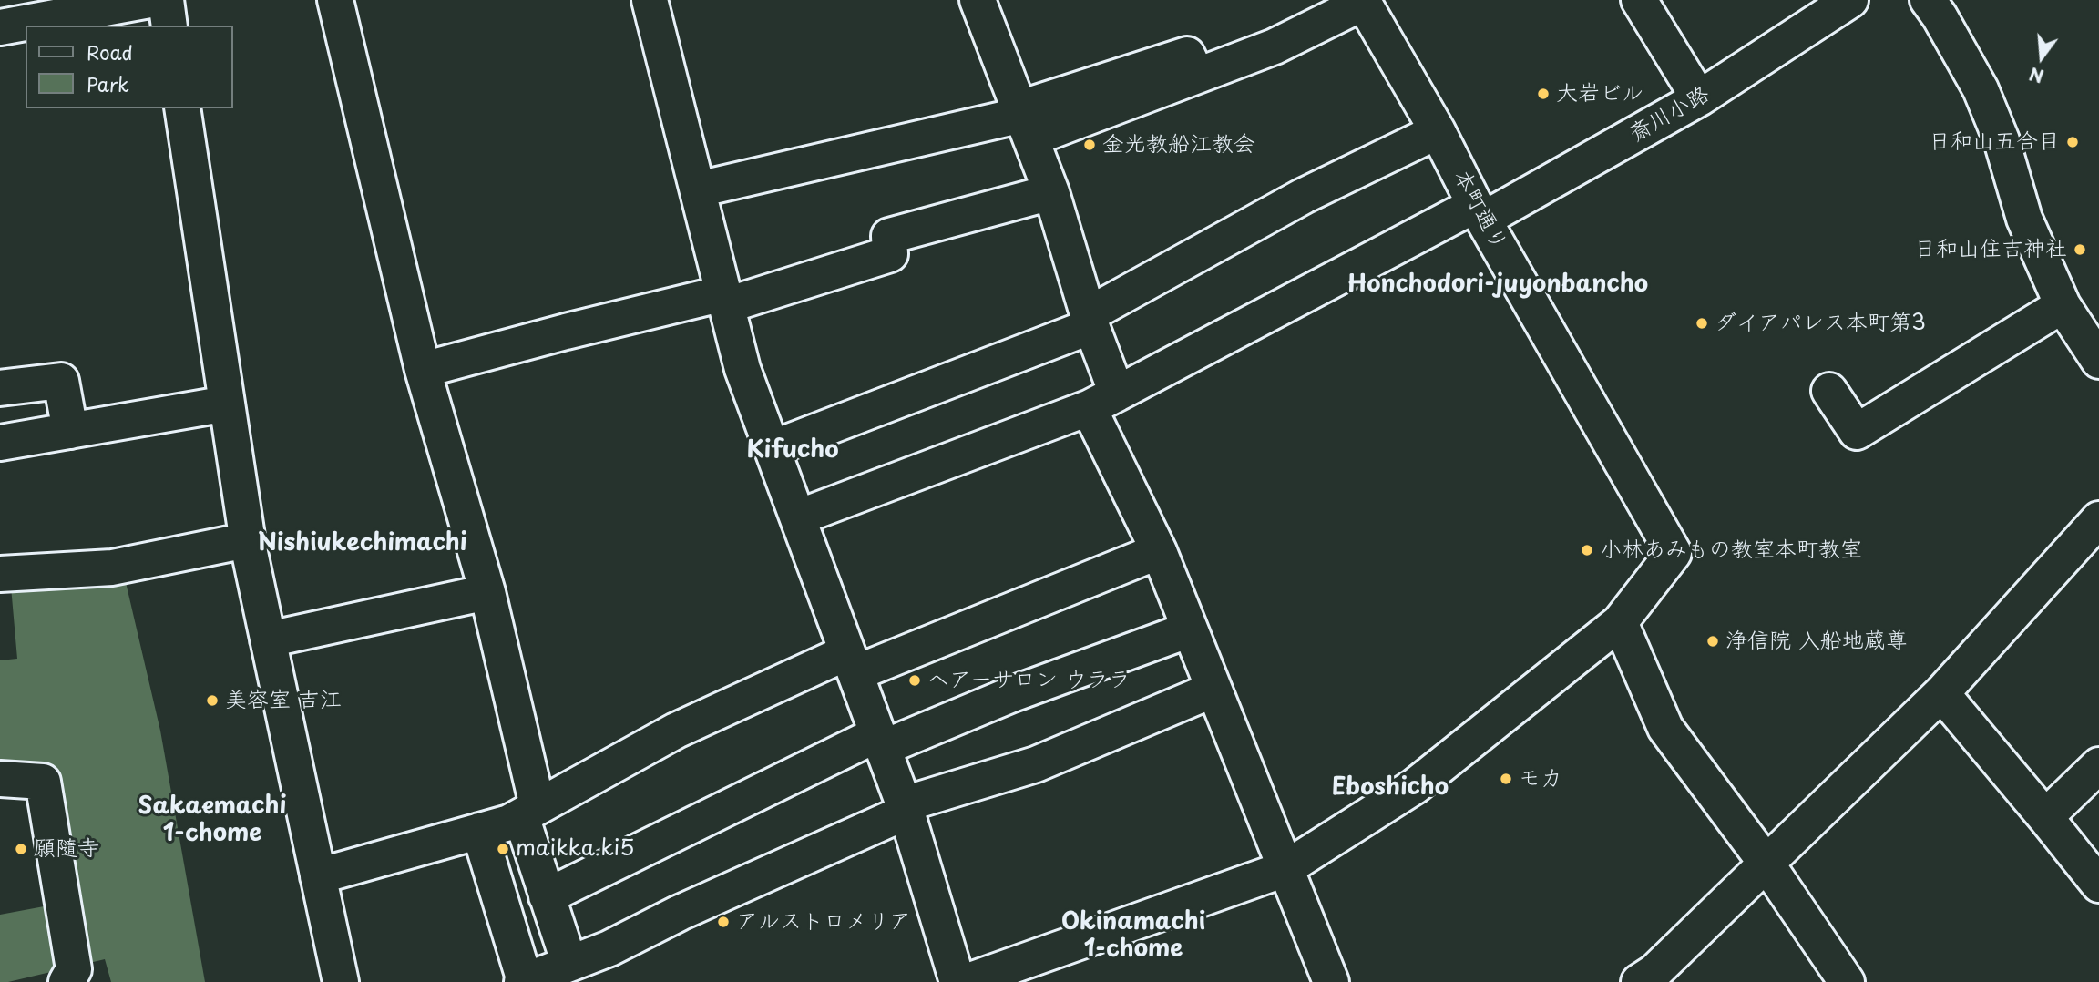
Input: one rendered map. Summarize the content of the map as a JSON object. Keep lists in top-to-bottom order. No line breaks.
{"streets":{"street":["斎川小路","本町通り"]},"crossings":[["斎川小路","本町通り"]],"districts":["Honchodori-juyonbancho","Kifucho","Nishiukechimachi","Eboshicho","Sakaemachi 1-chome","Okinamachi 1-chome"],"places":["大岩ビル","日和山五合目","金光教船江教会","日和山住吉神社","ダイアパレス本町第3","小林あみもの教室本町教室","浄信院 入船地蔵尊","ヘアーサロン ウララ","美容室 吉江","モカ","願隨寺","maikka.ki5","アルストロメリア"],"legend":["Road","Park"],"north":"bottom"}
